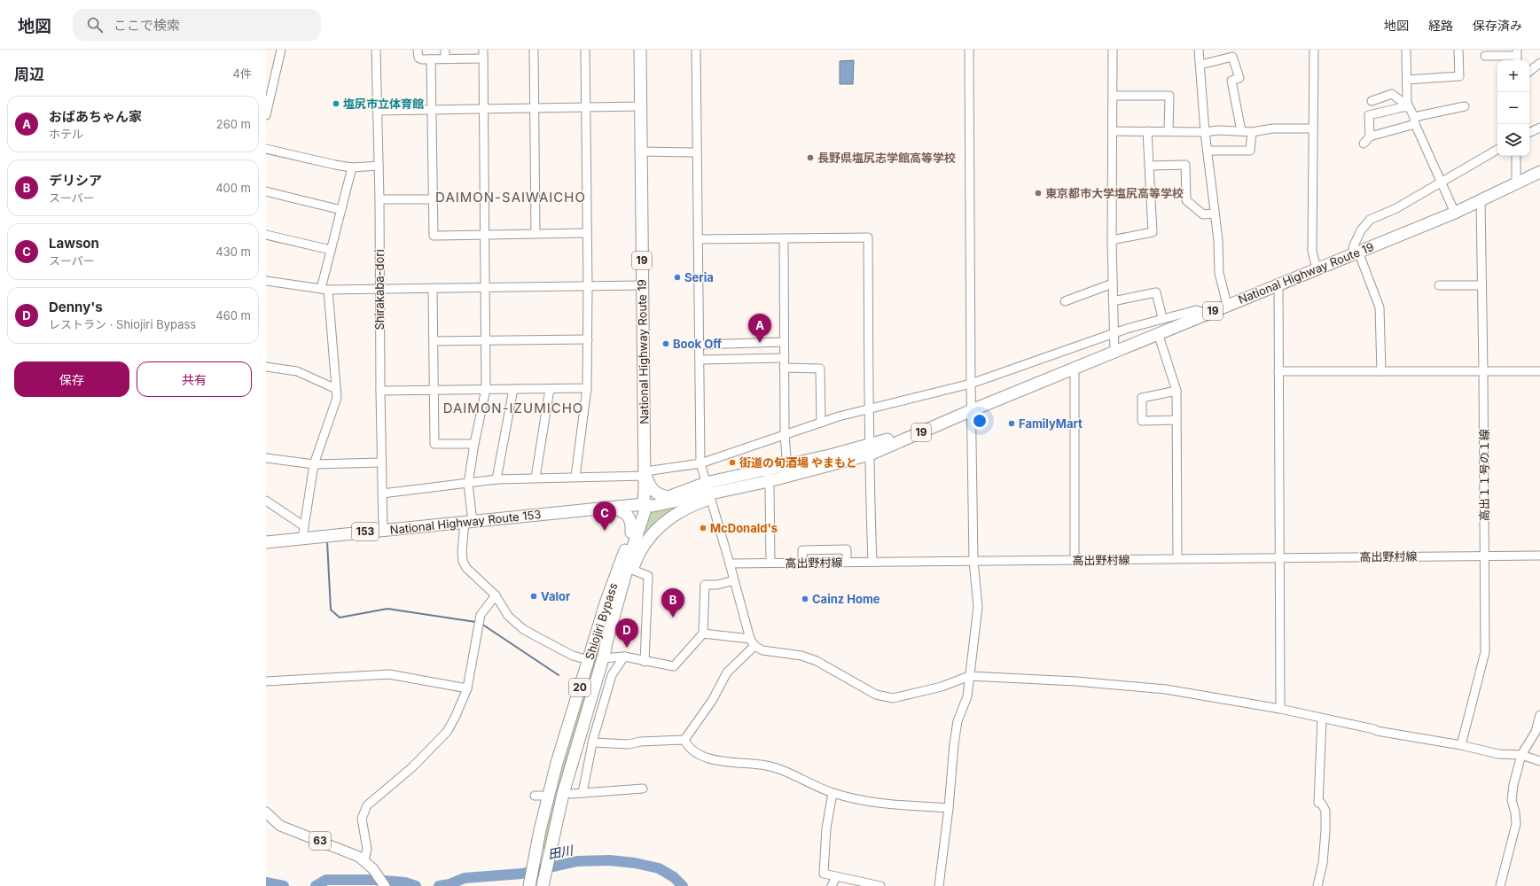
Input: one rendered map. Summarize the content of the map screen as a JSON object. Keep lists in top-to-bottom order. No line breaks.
{"streets":{"highway":["19","National Highway Route 19","National Highway Route 153","153","Shiojiri Bypass","20"],"main road":["63"],"street":["Shirakaba-dori","高出１１号の１線","高出野村線"]},"crossings":[["National Highway Route 19","高出１１号の１線"],["National Highway Route 19","National Highway Route 153"],["National Highway Route 19","Shiojiri Bypass"],["Shirakaba-dori","National Highway Route 153"],["高出１１号の１線","高出野村線"],["National Highway Route 153","Shiojiri Bypass"]],"districts":["DAIMON-SAIWAICHO","DAIMON-IZUMICHO"],"water":["田川"],"places":["塩尻市立体育館","長野県塩尻志学館高等学校","東京都市大学塩尻高等学校","Seria","Book Off","FamilyMart","街道の旬酒場 やまもと","McDonald's","Valor","Cainz Home"],"page":{"header":"地図","search":"ここで検索","nav":["地図","経路","保存済み"],"heading":["周辺","4件"],"map_buttons":["+","−"],"list":[{"mark":"A","name":"おばあちゃん家","note":"ホテル","value":"260 m"},{"mark":"B","name":"デリシア","note":"スーパー","value":"400 m"},{"mark":"C","name":"Lawson","note":"スーパー","value":"430 m"},{"mark":"D","name":"Denny's","note":"レストラン · Shiojiri Bypass","value":"460 m"}],"pins":["A","C","B","D"],"buttons":["保存","共有"]}}
